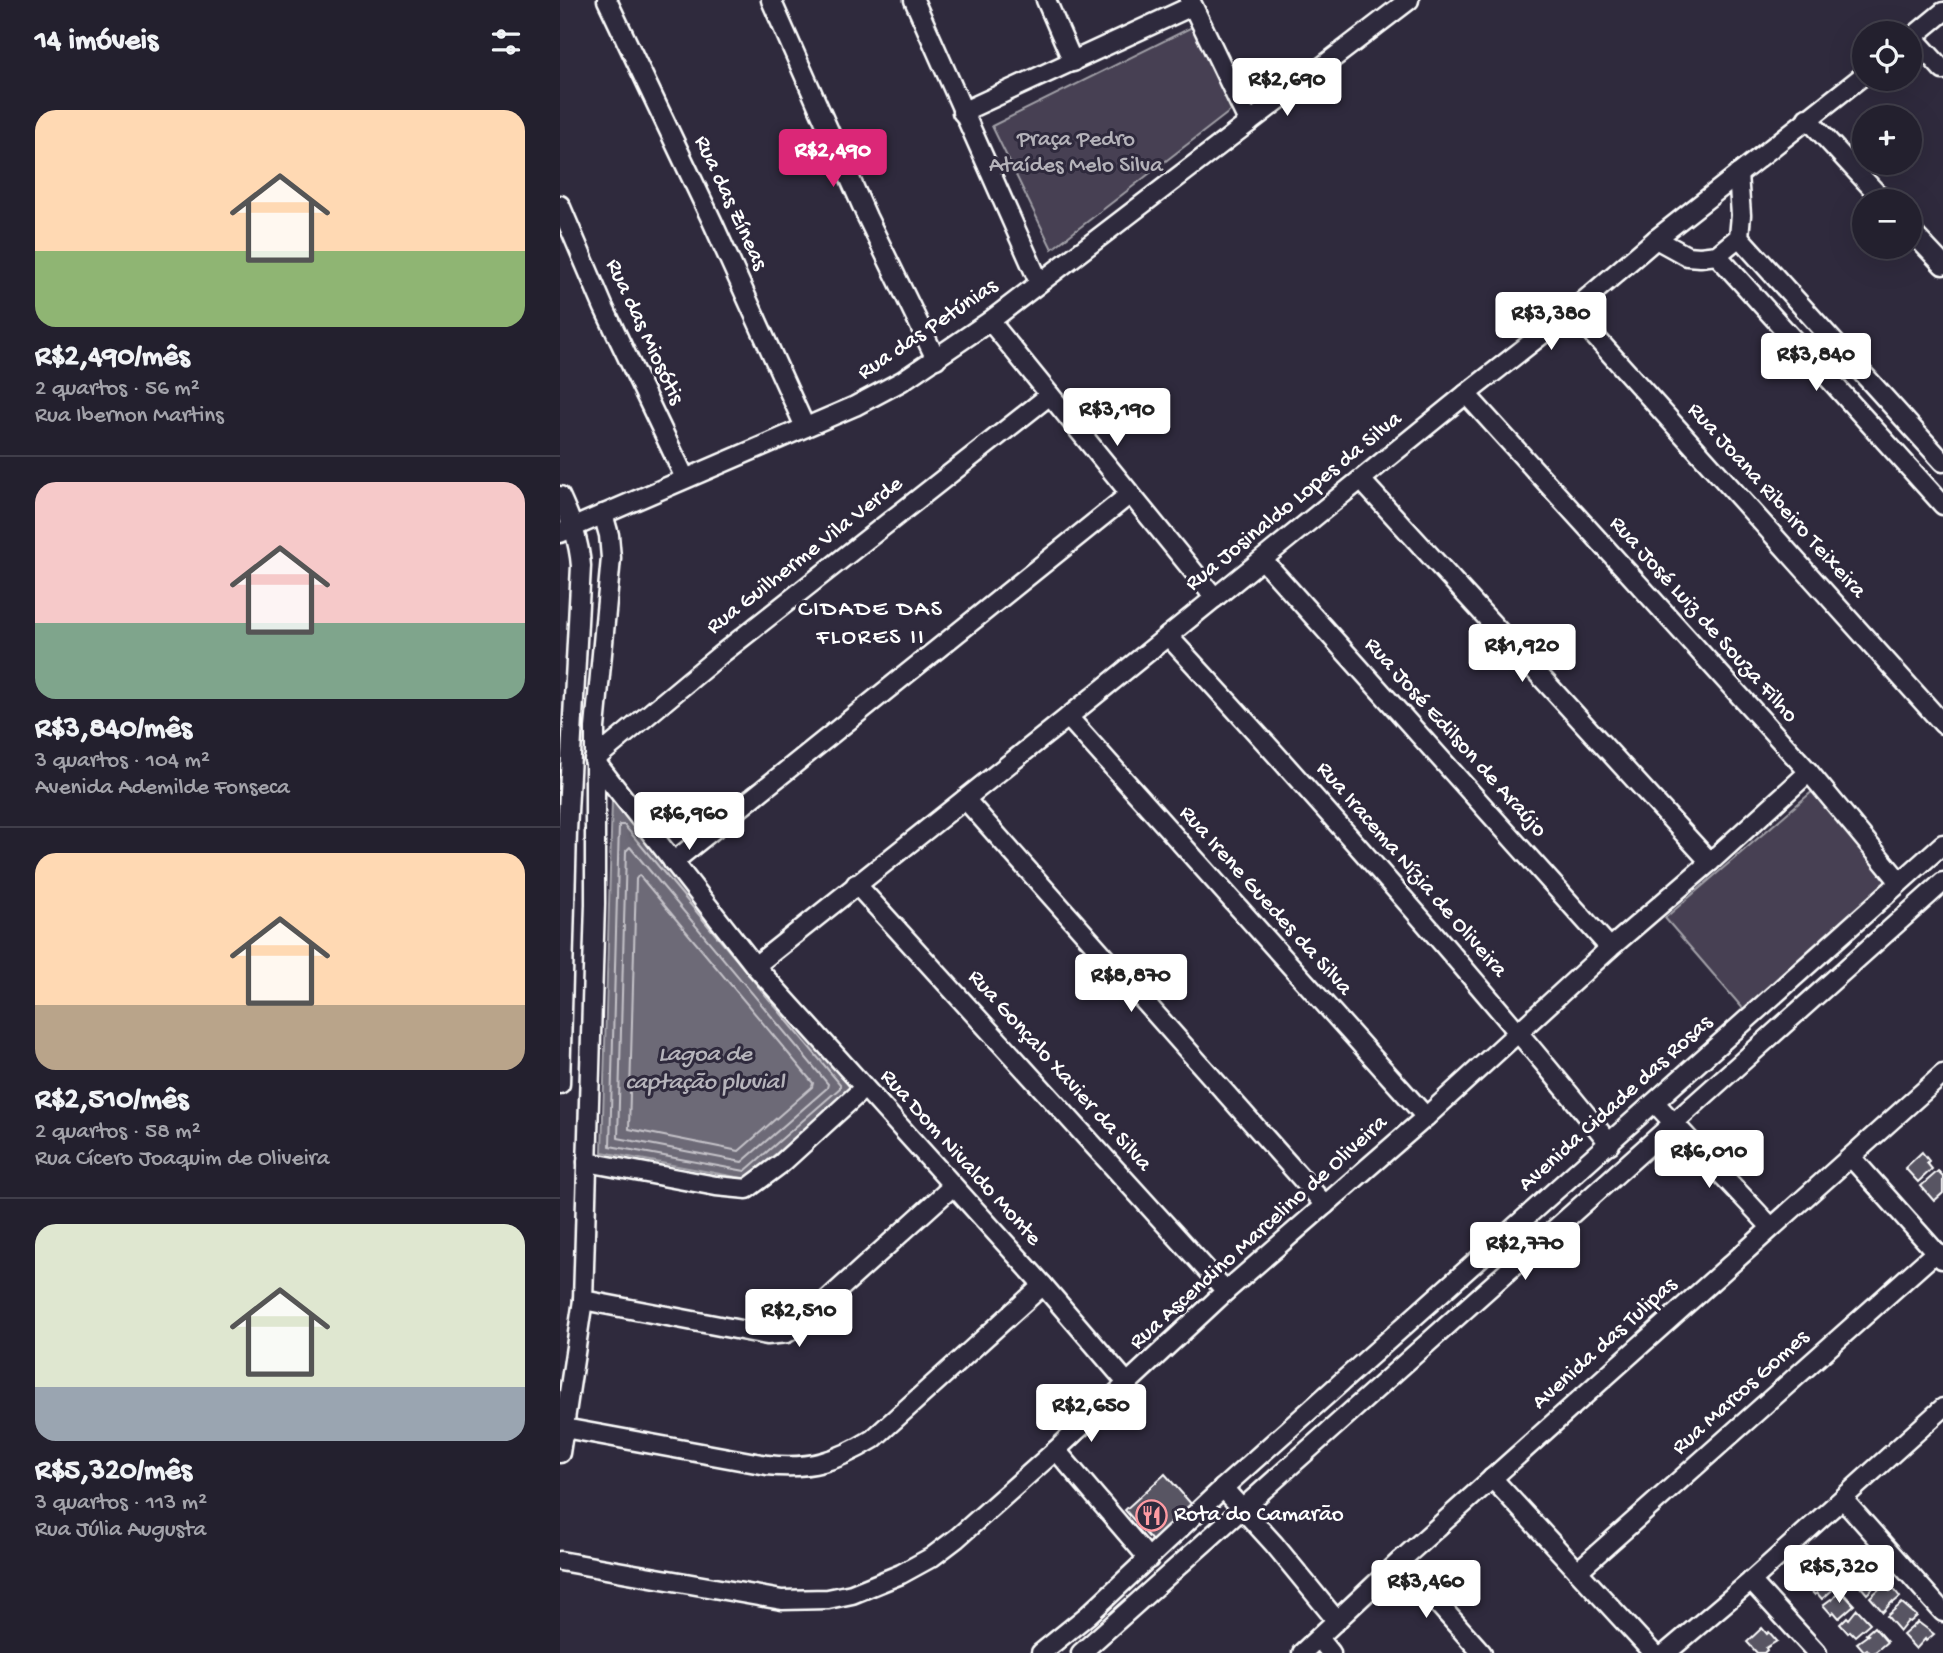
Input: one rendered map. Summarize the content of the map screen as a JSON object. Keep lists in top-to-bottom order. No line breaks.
{"streets":{"street":["Rua das Zíneas","Rua das Petúnias","Rua das Miosótis","Rua Joana Ribeiro Teixeira","Rua Josinaldo Lopes da Silva","Rua Guilherme Vila Verde","Rua José Luiz de Souza Filho","Rua José Edilson de Araújo","Rua Iracema Nízia de Oliveira","Rua Irene Guedes da Silva","Rua Gonçalo Xavier da Silva","Avenida Cidade das Rosas","Rua Dom Nivaldo Monte","Rua Ascendino Marcelino de Oliveira","Avenida das Tulipas","Rua Marcos Gomes"]},"crossings":[["Rua das Zíneas","Rua das Petúnias"],["Rua das Petúnias","Rua das Miosótis"],["Rua Joana Ribeiro Teixeira","Rua Josinaldo Lopes da Silva"],["Rua Josinaldo Lopes da Silva","Rua José Luiz de Souza Filho"],["Rua Josinaldo Lopes da Silva","Rua José Edilson de Araújo"],["Rua Josinaldo Lopes da Silva","Rua Iracema Nízia de Oliveira"],["Rua Josinaldo Lopes da Silva","Rua Irene Guedes da Silva"],["Rua Josinaldo Lopes da Silva","Rua Gonçalo Xavier da Silva"],["Rua Josinaldo Lopes da Silva","Rua Dom Nivaldo Monte"],["Rua Guilherme Vila Verde","Rua Dom Nivaldo Monte"],["Rua José Luiz de Souza Filho","Avenida Cidade das Rosas"],["Rua José Luiz de Souza Filho","Rua Ascendino Marcelino de Oliveira"],["Rua José Edilson de Araújo","Rua Ascendino Marcelino de Oliveira"],["Rua Iracema Nízia de Oliveira","Avenida Cidade das Rosas"],["Rua Iracema Nízia de Oliveira","Rua Ascendino Marcelino de Oliveira"],["Rua Irene Guedes da Silva","Rua Ascendino Marcelino de Oliveira"],["Rua Gonçalo Xavier da Silva","Rua Ascendino Marcelino de Oliveira"],["Rua Dom Nivaldo Monte","Rua Ascendino Marcelino de Oliveira"]],"districts":["CIDADE DAS FLORES II"],"water":["Lagoa de captação pluvial"],"parks":["Praça Pedro Ataídes Melo Silva"],"places":{"restaurant":["Rota do Camarão"]},"page":{"heading":"14 imóveis","map_buttons":["+","−"],"price":["R$2,690","R$2,490","R$3,380","R$3,840","R$3,190","R$1,920","R$6,960","R$8,870","R$6,010","R$2,770","R$2,510","R$2,650","R$5,320","R$3,460"],"list":[{"name":"R$2,490/mês","note":"2 quartos · 56 m² · Rua Ibernon Martins"},{"name":"R$3,840/mês","note":"3 quartos · 104 m² · Avenida Ademilde Fonseca"},{"name":"R$2,510/mês","note":"2 quartos · 58 m² · Rua Cícero Joaquim de Oliveira"},{"name":"R$5,320/mês","note":"3 quartos · 113 m² · Rua Júlia Augusta"}]}}
